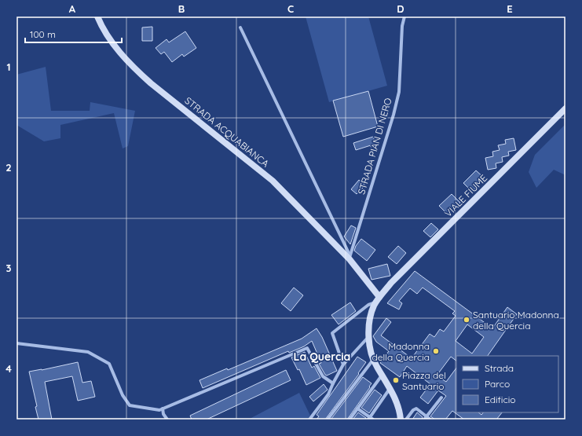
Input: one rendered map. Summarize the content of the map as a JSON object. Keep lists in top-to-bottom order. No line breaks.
{"streets":{"street":["STRADA ACQUABIANCA","STRADA PIAN DI NERO","VIALE FIUME"]},"crossings":[["STRADA ACQUABIANCA","STRADA PIAN DI NERO"],["STRADA ACQUABIANCA","VIALE FIUME"]],"districts":["La Quercia"],"places":["Santuario Madonna della Quercia","Madonna della Quercia","Piazza del Santuario"],"legend":["Strada","Parco","Edificio"],"scale_bar":"100 m","grid":{"columns":["A","B","C","D","E"],"rows":["1","2","3","4"]}}
